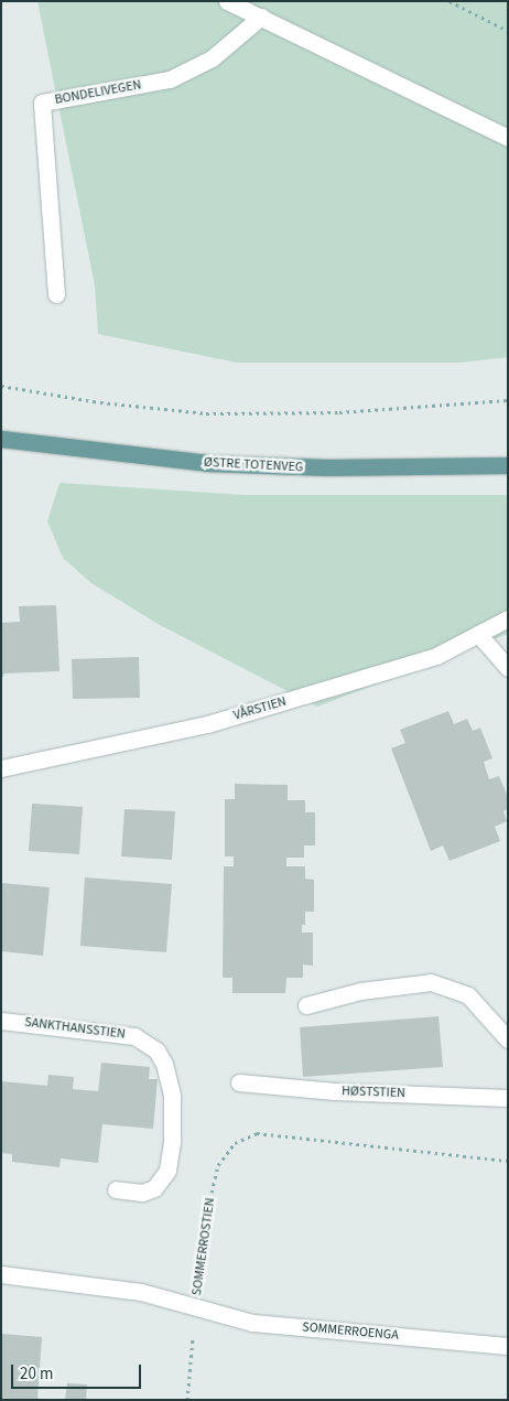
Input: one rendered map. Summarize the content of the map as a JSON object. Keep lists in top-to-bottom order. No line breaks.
{"streets":{"main road":["ØSTRE TOTENVEG"],"street":["BONDELIVEGEN","VÅRSTIEN","SANKTHANSSTIEN","HØSTSTIEN","SOMMERROSTIEN","SOMMERROENGA"]},"crossings":[["SOMMERROSTIEN","SOMMERROENGA"]],"scale_bar":"20 m"}
